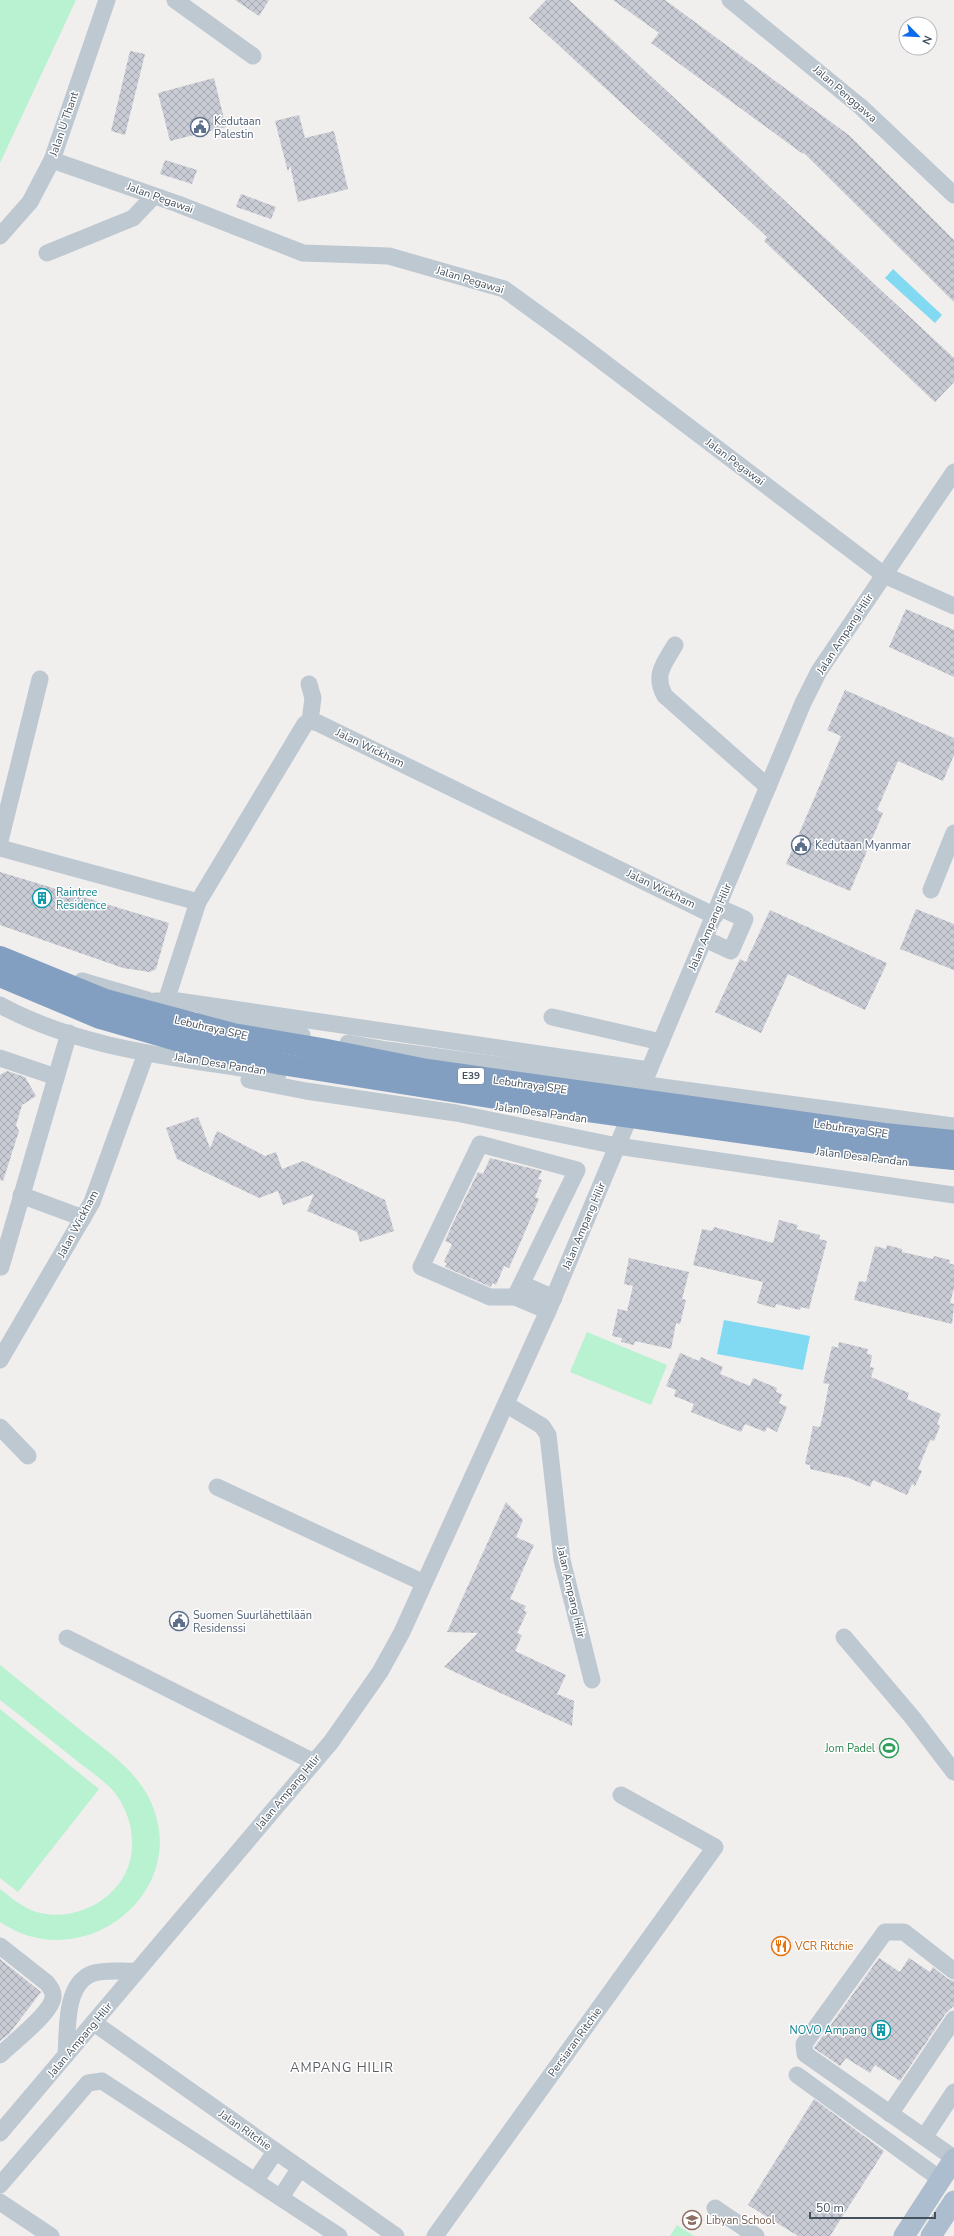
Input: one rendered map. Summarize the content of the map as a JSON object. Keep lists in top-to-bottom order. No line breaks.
{"streets":{"highway":["Lebuhraya SPE","E39"],"street":["Jalan Penggawa","Jalan U Thant","Jalan Pegawai","Jalan Ampang Hilir","Jalan Wickham","Jalan Desa Pandan","Persiaran Ritchie","Jalan Ritchie"]},"crossings":[["Jalan U Thant","Jalan Pegawai"],["Jalan Pegawai","Jalan Ampang Hilir"],["Jalan Ampang Hilir","Jalan Wickham"],["Jalan Ampang Hilir","Jalan Ritchie"]],"districts":["AMPANG HILIR"],"places":{"public building":["Kedutaan Palestin","Kedutaan Myanmar","Suomen Suurlähettilään Residenssi"],"building":["Raintree Residence","NOVO Ampang"],"sports":["Jom Padel"],"restaurant":["VCR Ritchie"],"school or university":["Libyan School"]},"scale_bar":"50 m","north":"bottom right"}
